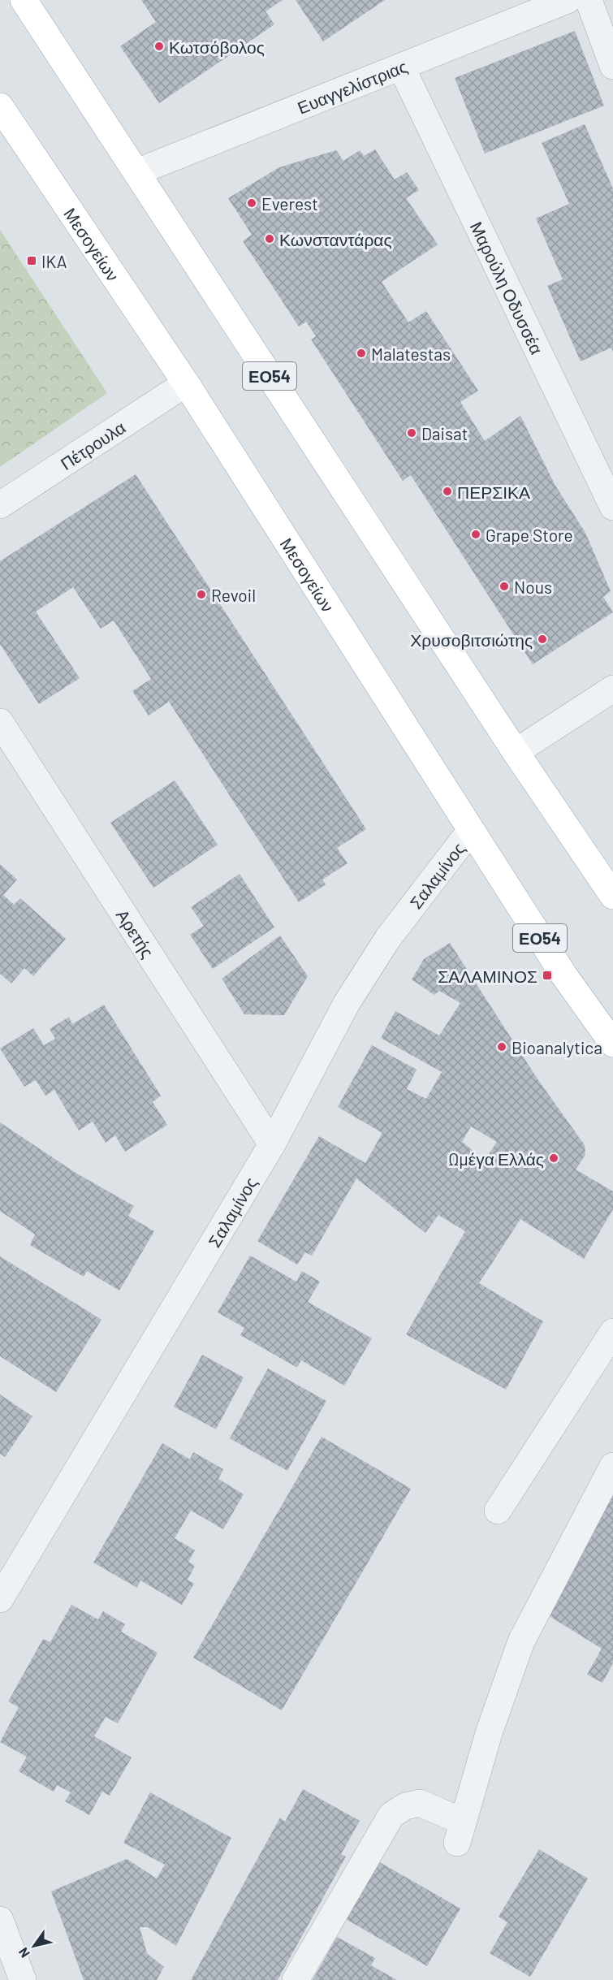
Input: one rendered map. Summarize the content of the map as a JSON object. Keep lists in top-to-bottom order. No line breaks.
{"streets":{"main road":["Μεσογείων","ΕΟ54"],"street":["Ευαγγελίστριας","Μαρούλη Οδυσσέα","Πέτρουλα","Σαλαμίνος","Αρετής"]},"crossings":[["Ευαγγελίστριας","Μαρούλη Οδυσσέα"],["Ευαγγελίστριας","ΕΟ54"],["Μεσογείων","Πέτρουλα"],["Μεσογείων","Σαλαμίνος"],["Σαλαμίνος","Αρετής"]],"places":{"other":["Κωτσόβολος","Everest","Κωνσταντάρας","Malatestas","Daisat","ΠΕΡΣΙΚΑ","Grape Store","Nous","Revoil","Χρυσοβιτσιώτης","Bioanalytica","Ωμέγα Ελλάς"],"transit":["IKA","ΣΑΛΑΜΙΝΟΣ"]},"north":"bottom left"}
